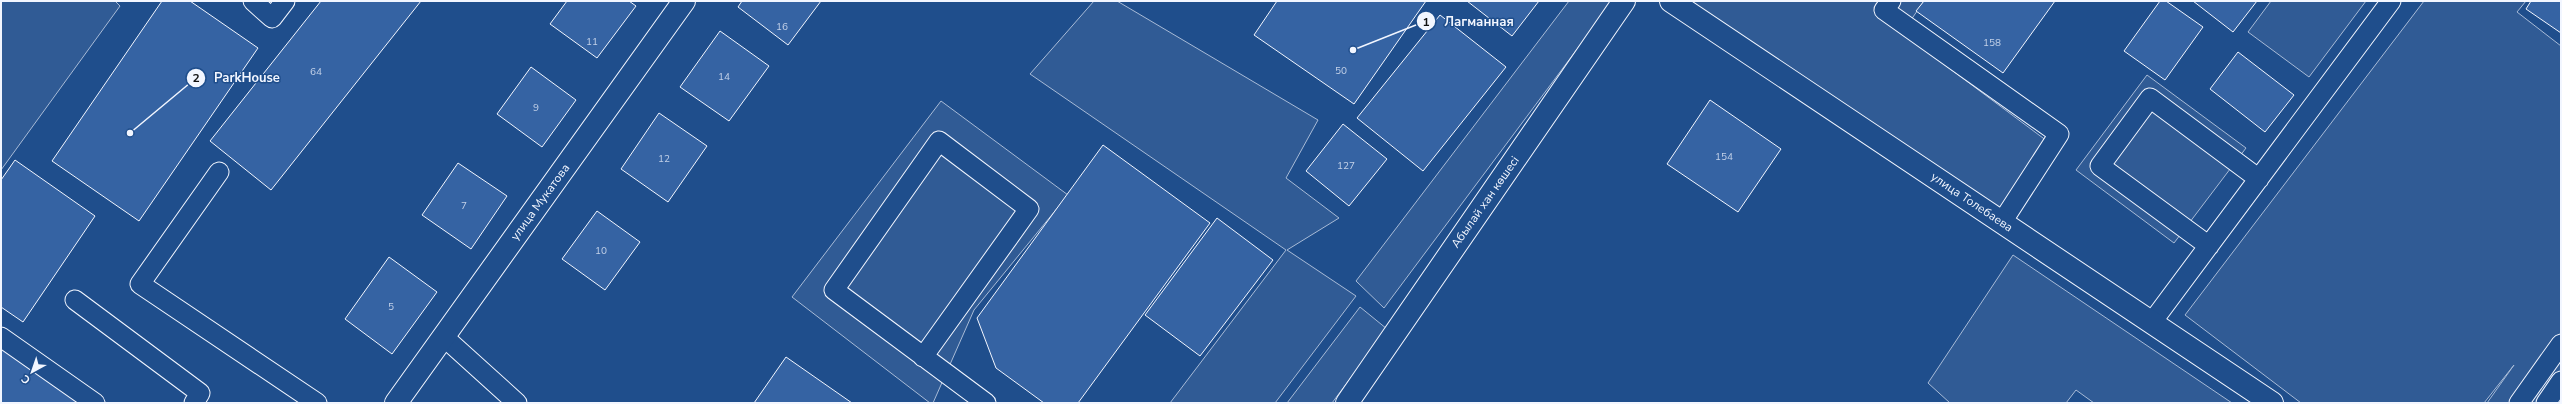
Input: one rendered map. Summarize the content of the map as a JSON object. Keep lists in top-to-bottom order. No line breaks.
{"streets":{"street":["улица Мукатова","Абылай хан көшесі","улица Толебаева"]},"places":["Лагманная","ParkHouse"],"house_numbers":["16","11","158","50","64","14","9","154","12","127","7","10","5"],"north":"bottom left"}
